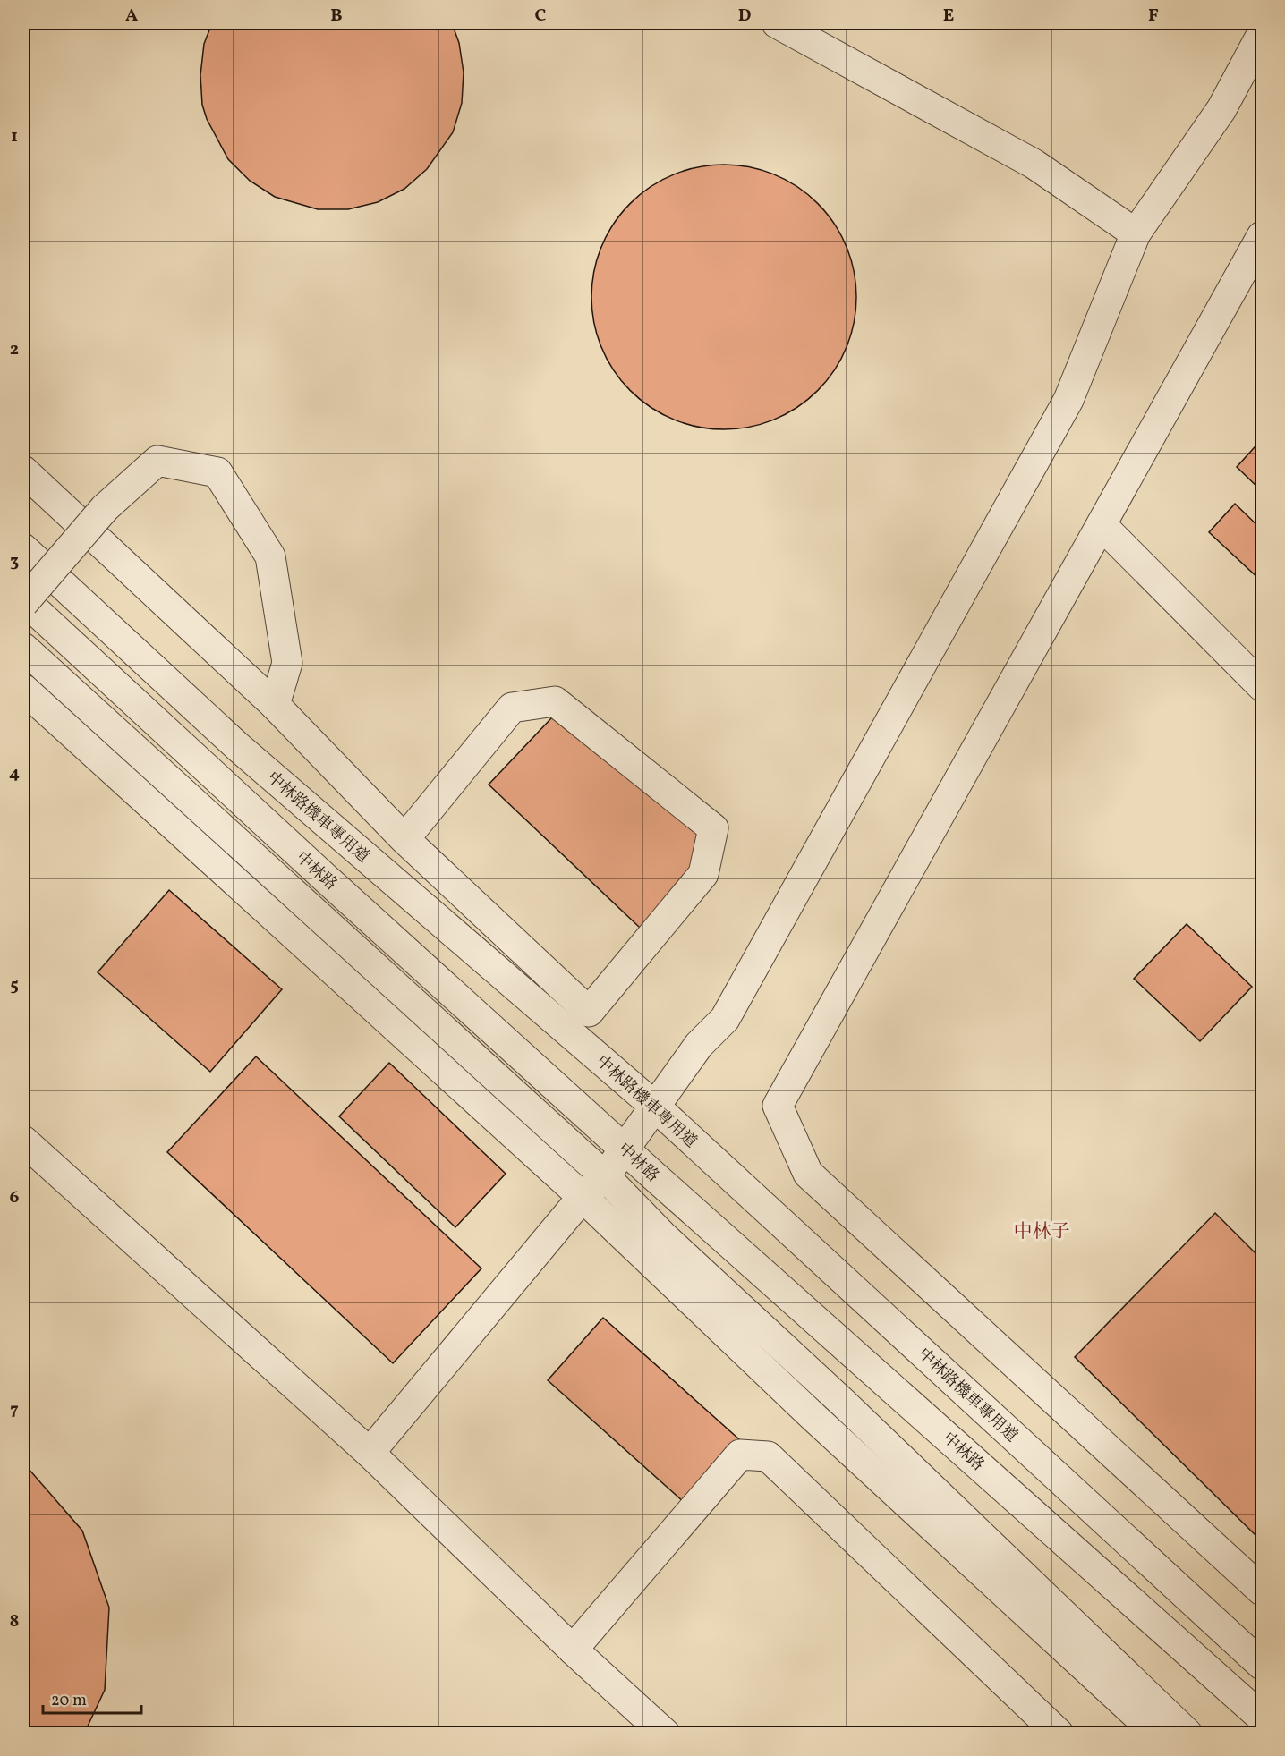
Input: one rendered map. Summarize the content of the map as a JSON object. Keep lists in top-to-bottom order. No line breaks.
{"streets":{"street":["中林路機車專用道","中林路"]},"districts":["中林子"],"scale_bar":"20 m","grid":{"columns":["A","B","C","D","E","F"],"rows":["1","2","3","4","5","6","7","8"]}}
